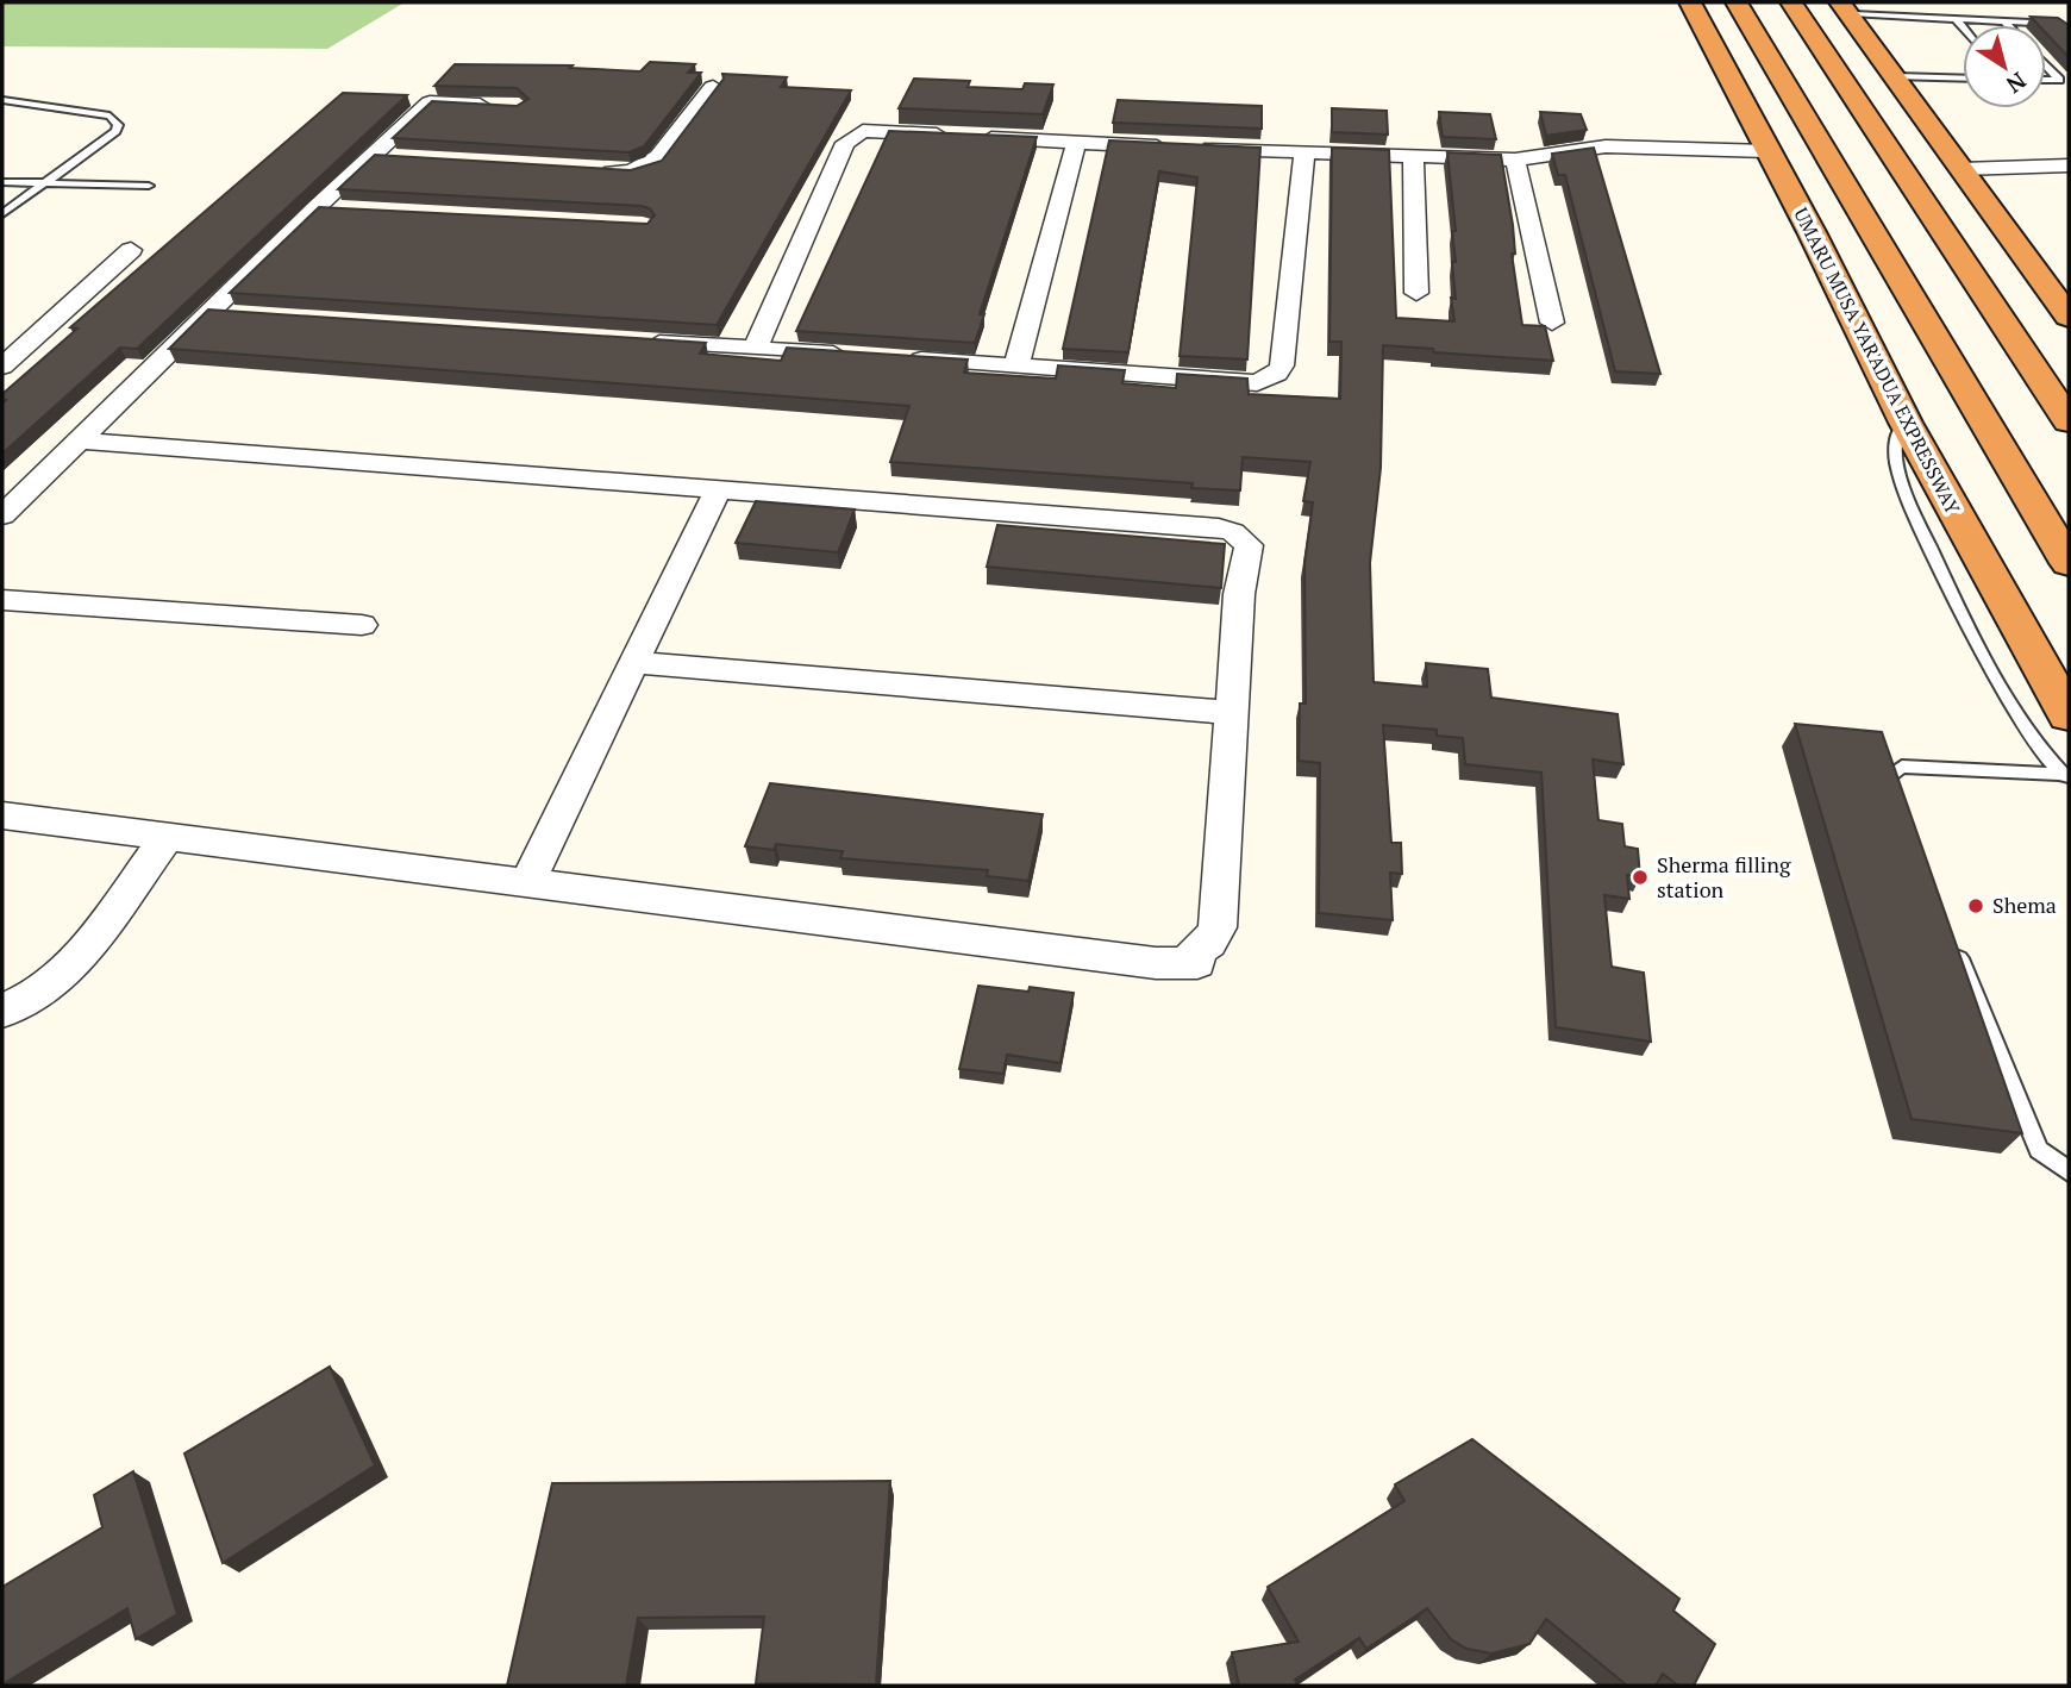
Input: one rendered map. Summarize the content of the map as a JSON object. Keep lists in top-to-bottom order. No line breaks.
{"streets":{"highway":["UMARU MUSA YAR'ADUA EXPRESSWAY"]},"places":["Sherma filling station","Shema"],"north":"bottom right"}
